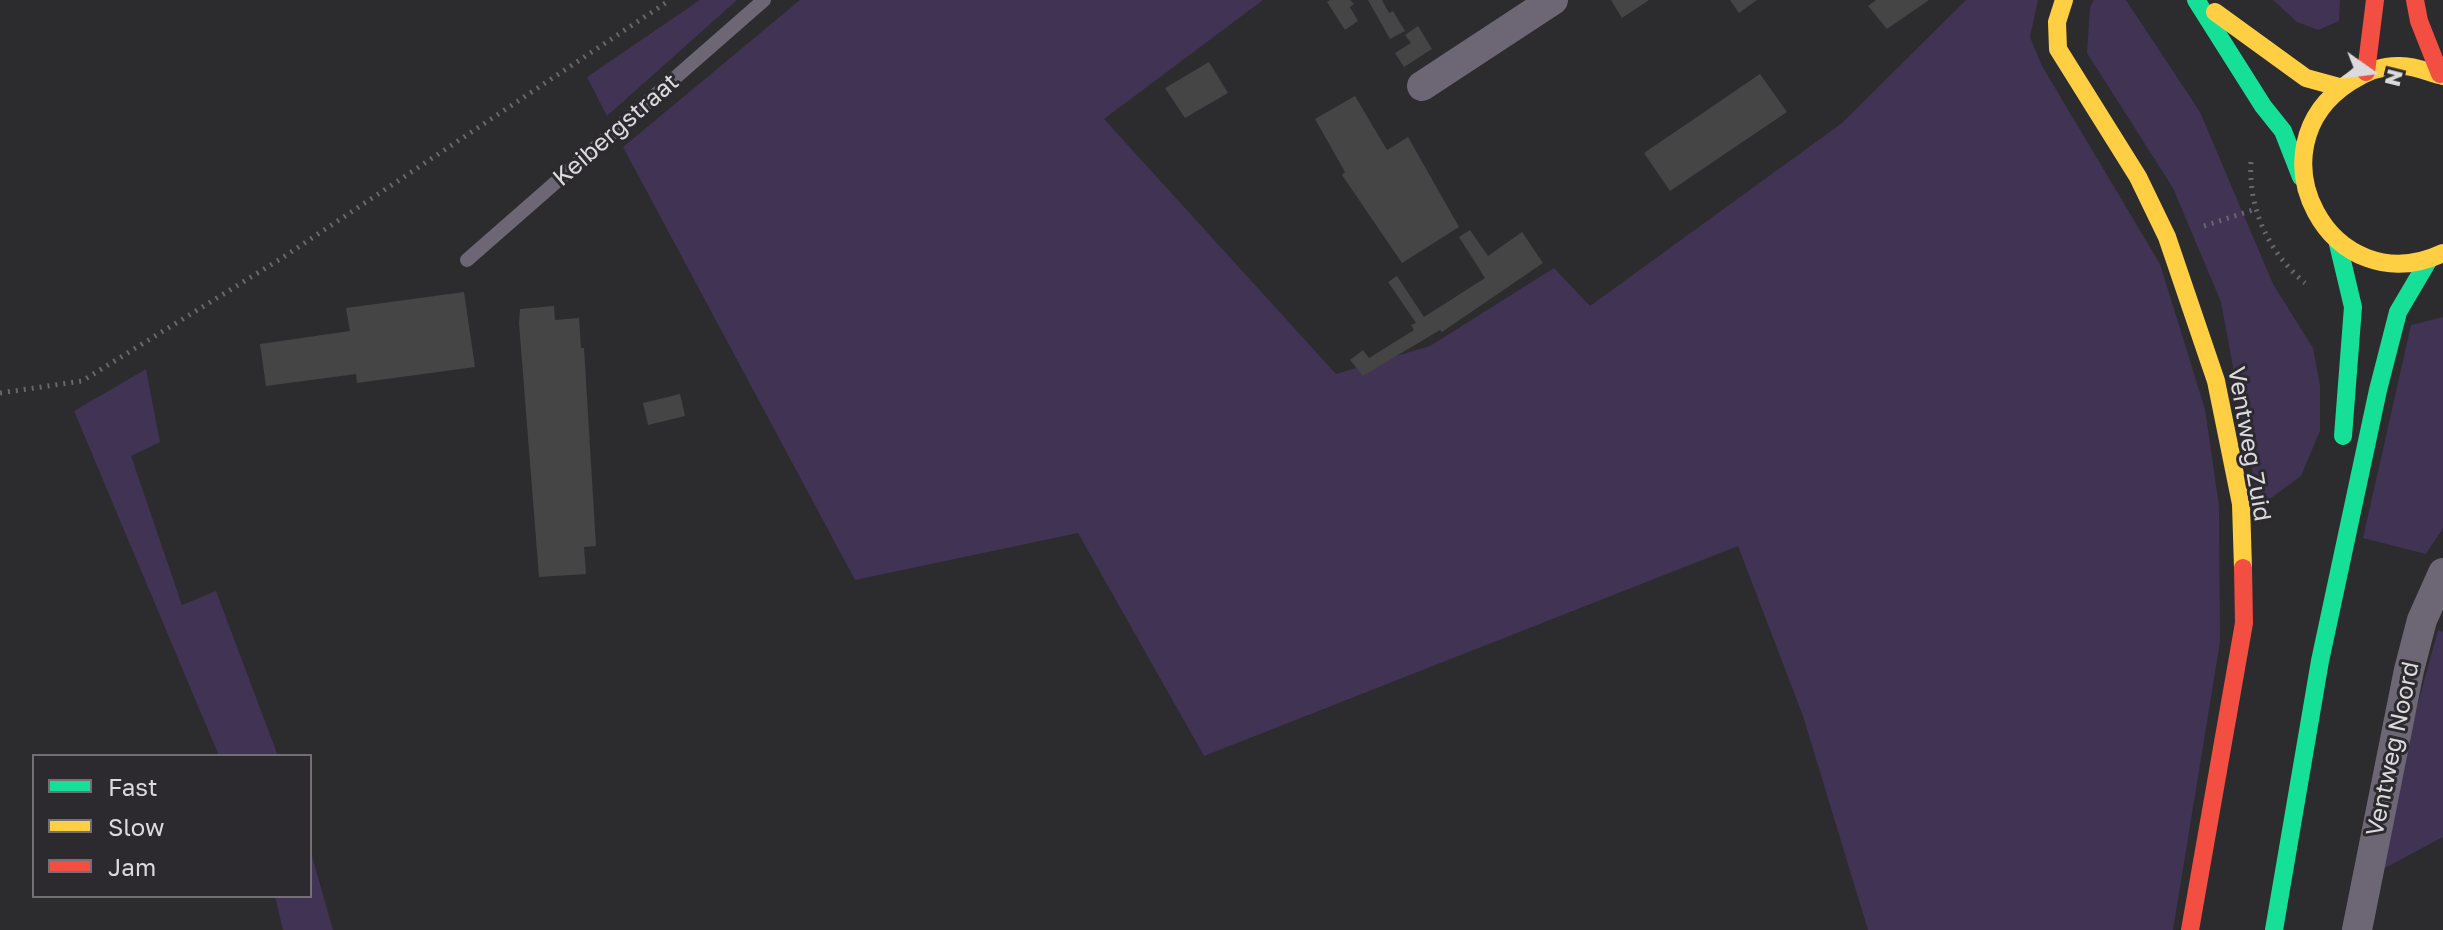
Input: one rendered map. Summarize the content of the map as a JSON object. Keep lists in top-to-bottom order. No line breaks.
{"streets":{"main road":["Ventweg Zuid"],"street":["Ventweg Noord"],"lane":["Keibergstraat"]},"legend":["Fast","Slow","Jam"],"north":"right"}
